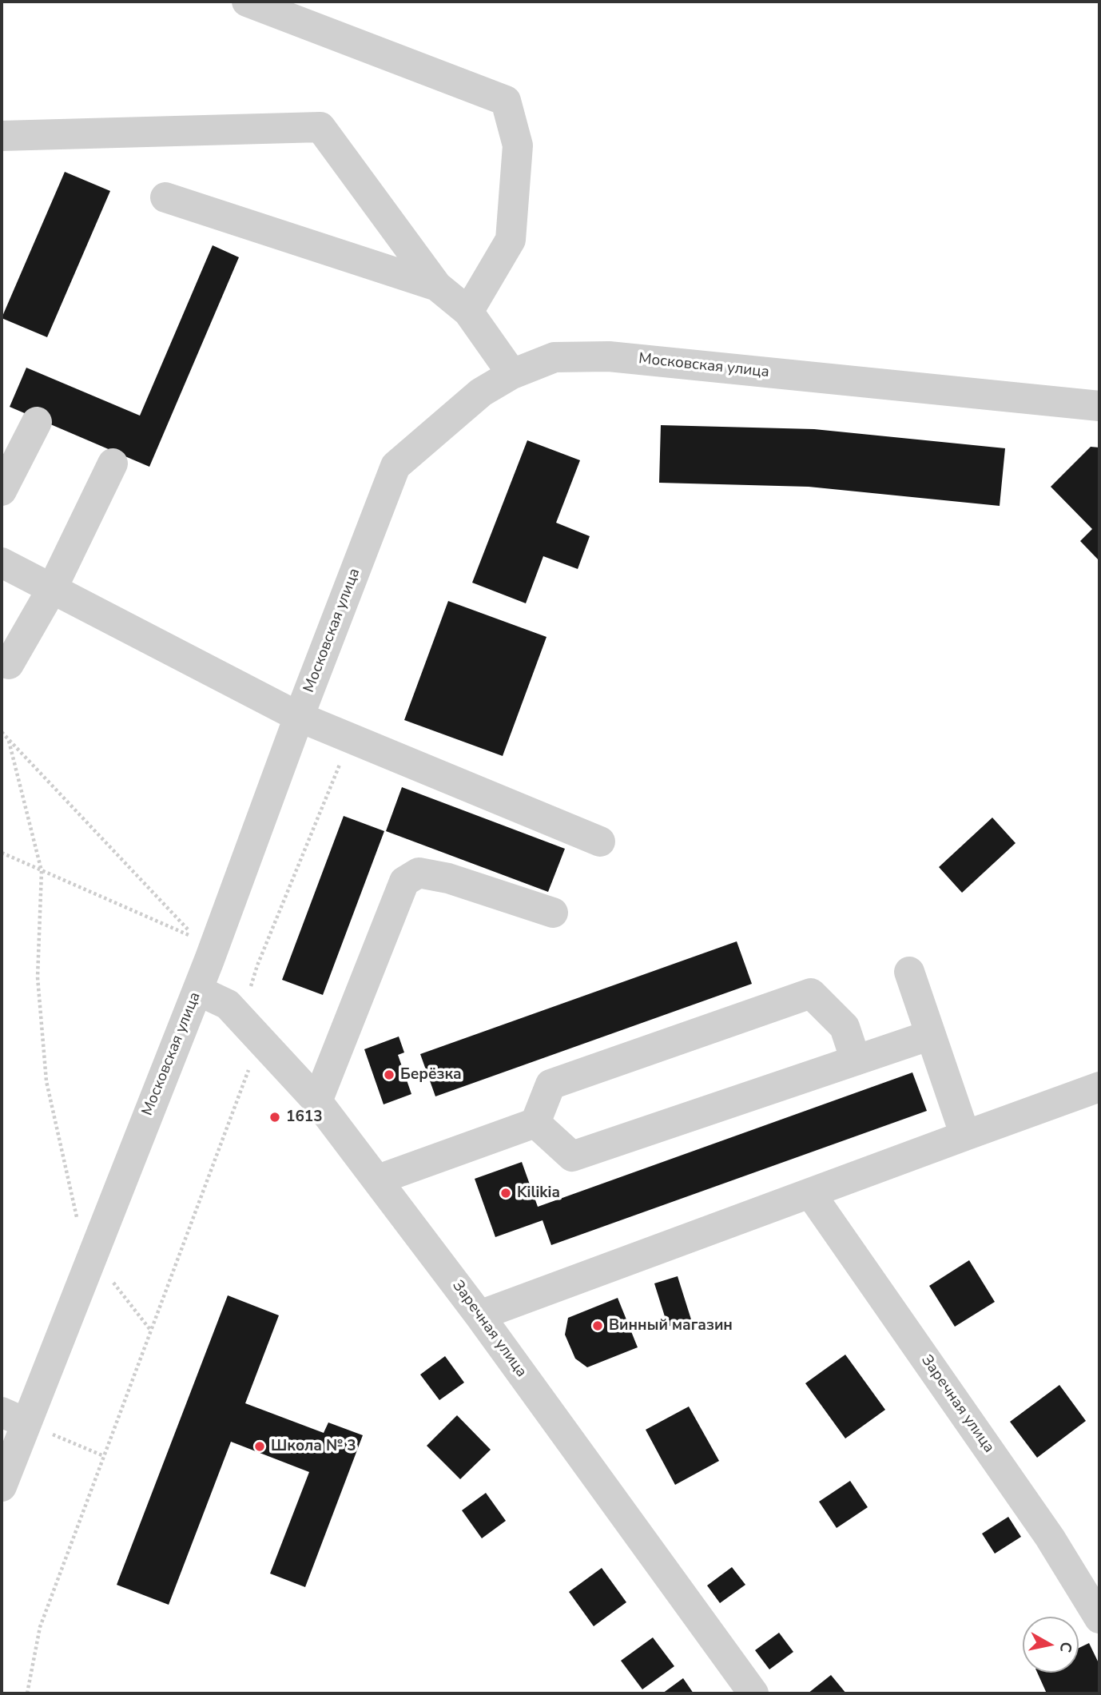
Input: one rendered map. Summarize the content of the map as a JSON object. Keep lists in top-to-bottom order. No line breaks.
{"streets":{"street":["Московская улица","Заречная улица"]},"crossings":[["Московская улица","Заречная улица"]],"places":["Берёзка","1613","Kilikia","Винный магазин","Школа № 3"],"north":"right"}
